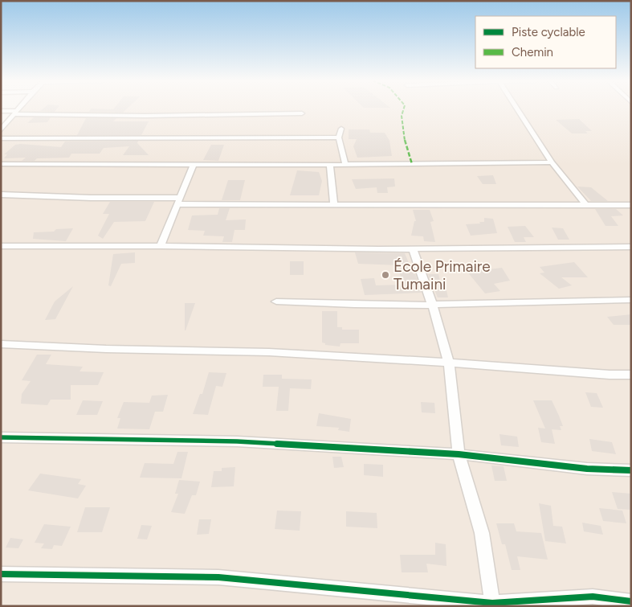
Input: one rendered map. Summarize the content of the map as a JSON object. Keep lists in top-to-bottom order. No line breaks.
{"places":["École Primaire Tumaini"],"legend":["Piste cyclable","Chemin"]}
